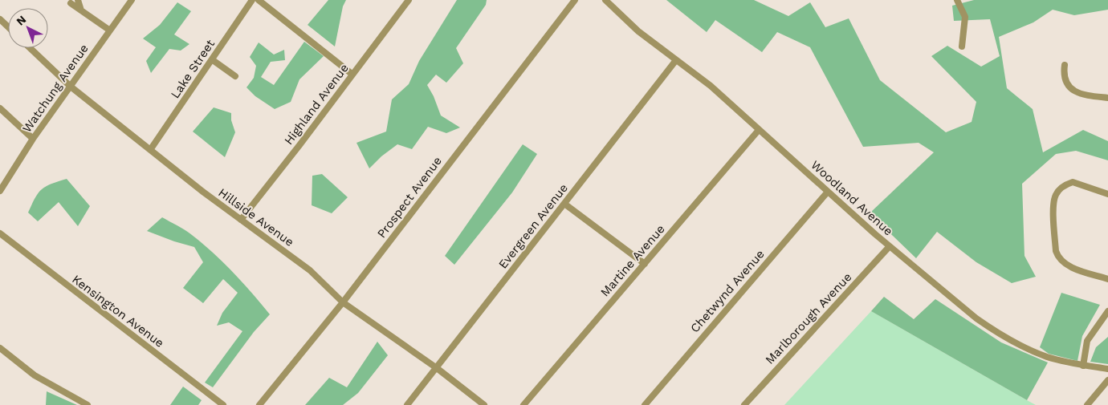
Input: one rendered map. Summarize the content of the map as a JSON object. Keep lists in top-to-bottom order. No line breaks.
{"streets":{"street":["Lake Street","Watchung Avenue","Highland Avenue","Prospect Avenue","Woodland Avenue","Hillside Avenue","Evergreen Avenue","Martine Avenue","Chetwynd Avenue","Kensington Avenue","Marlborough Avenue"]},"crossings":[["Lake Street","Hillside Avenue"],["Watchung Avenue","Hillside Avenue"],["Highland Avenue","Hillside Avenue"],["Prospect Avenue","Hillside Avenue"],["Woodland Avenue","Evergreen Avenue"],["Woodland Avenue","Martine Avenue"],["Woodland Avenue","Chetwynd Avenue"],["Woodland Avenue","Marlborough Avenue"],["Hillside Avenue","Evergreen Avenue"]],"north":"top left"}
